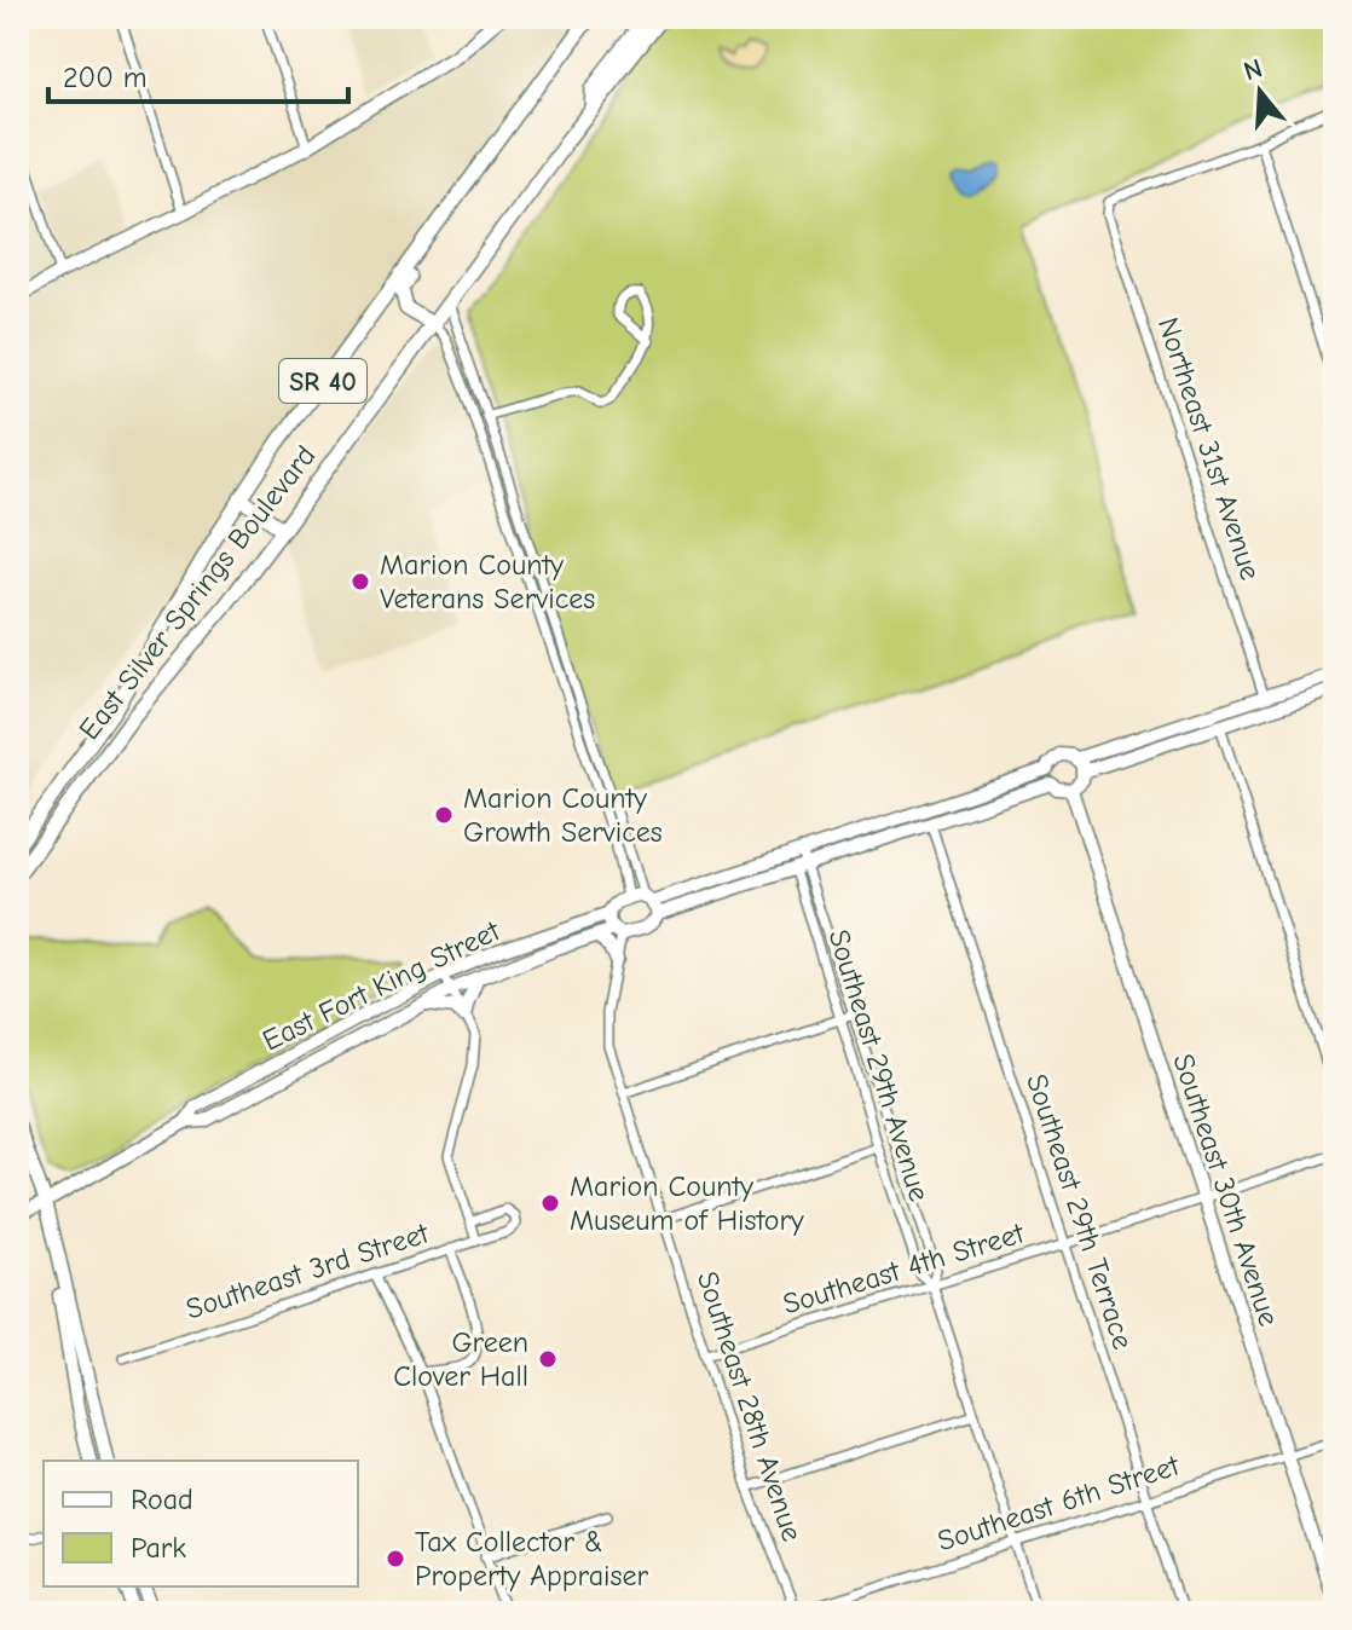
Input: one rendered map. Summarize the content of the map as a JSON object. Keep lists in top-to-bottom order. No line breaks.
{"streets":{"main road":["SR 40","East Silver Springs Boulevard"],"street":["Northeast 31st Avenue","East Fort King Street","Southeast 29th Avenue","Southeast 30th Avenue","Southeast 29th Terrace","Southeast 4th Street","Southeast 3rd Street","Southeast 28th Avenue","Southeast 6th Street"]},"crossings":[["East Fort King Street","Southeast 28th Avenue"],["Southeast 29th Avenue","Southeast 4th Street"],["Southeast 29th Avenue","Southeast 6th Street"],["Southeast 30th Avenue","Southeast 4th Street"],["Southeast 30th Avenue","Southeast 6th Street"],["Southeast 29th Terrace","Southeast 4th Street"],["Southeast 29th Terrace","Southeast 6th Street"],["Southeast 4th Street","Southeast 28th Avenue"],["Southeast 28th Avenue","Southeast 6th Street"]],"places":["Marion County Veterans Services","Marion County Growth Services","Marion County Museum of History","Green Clover Hall","Tax Collector & Property Appraiser"],"legend":["Road","Park"],"scale_bar":"200 m","north":"top"}
